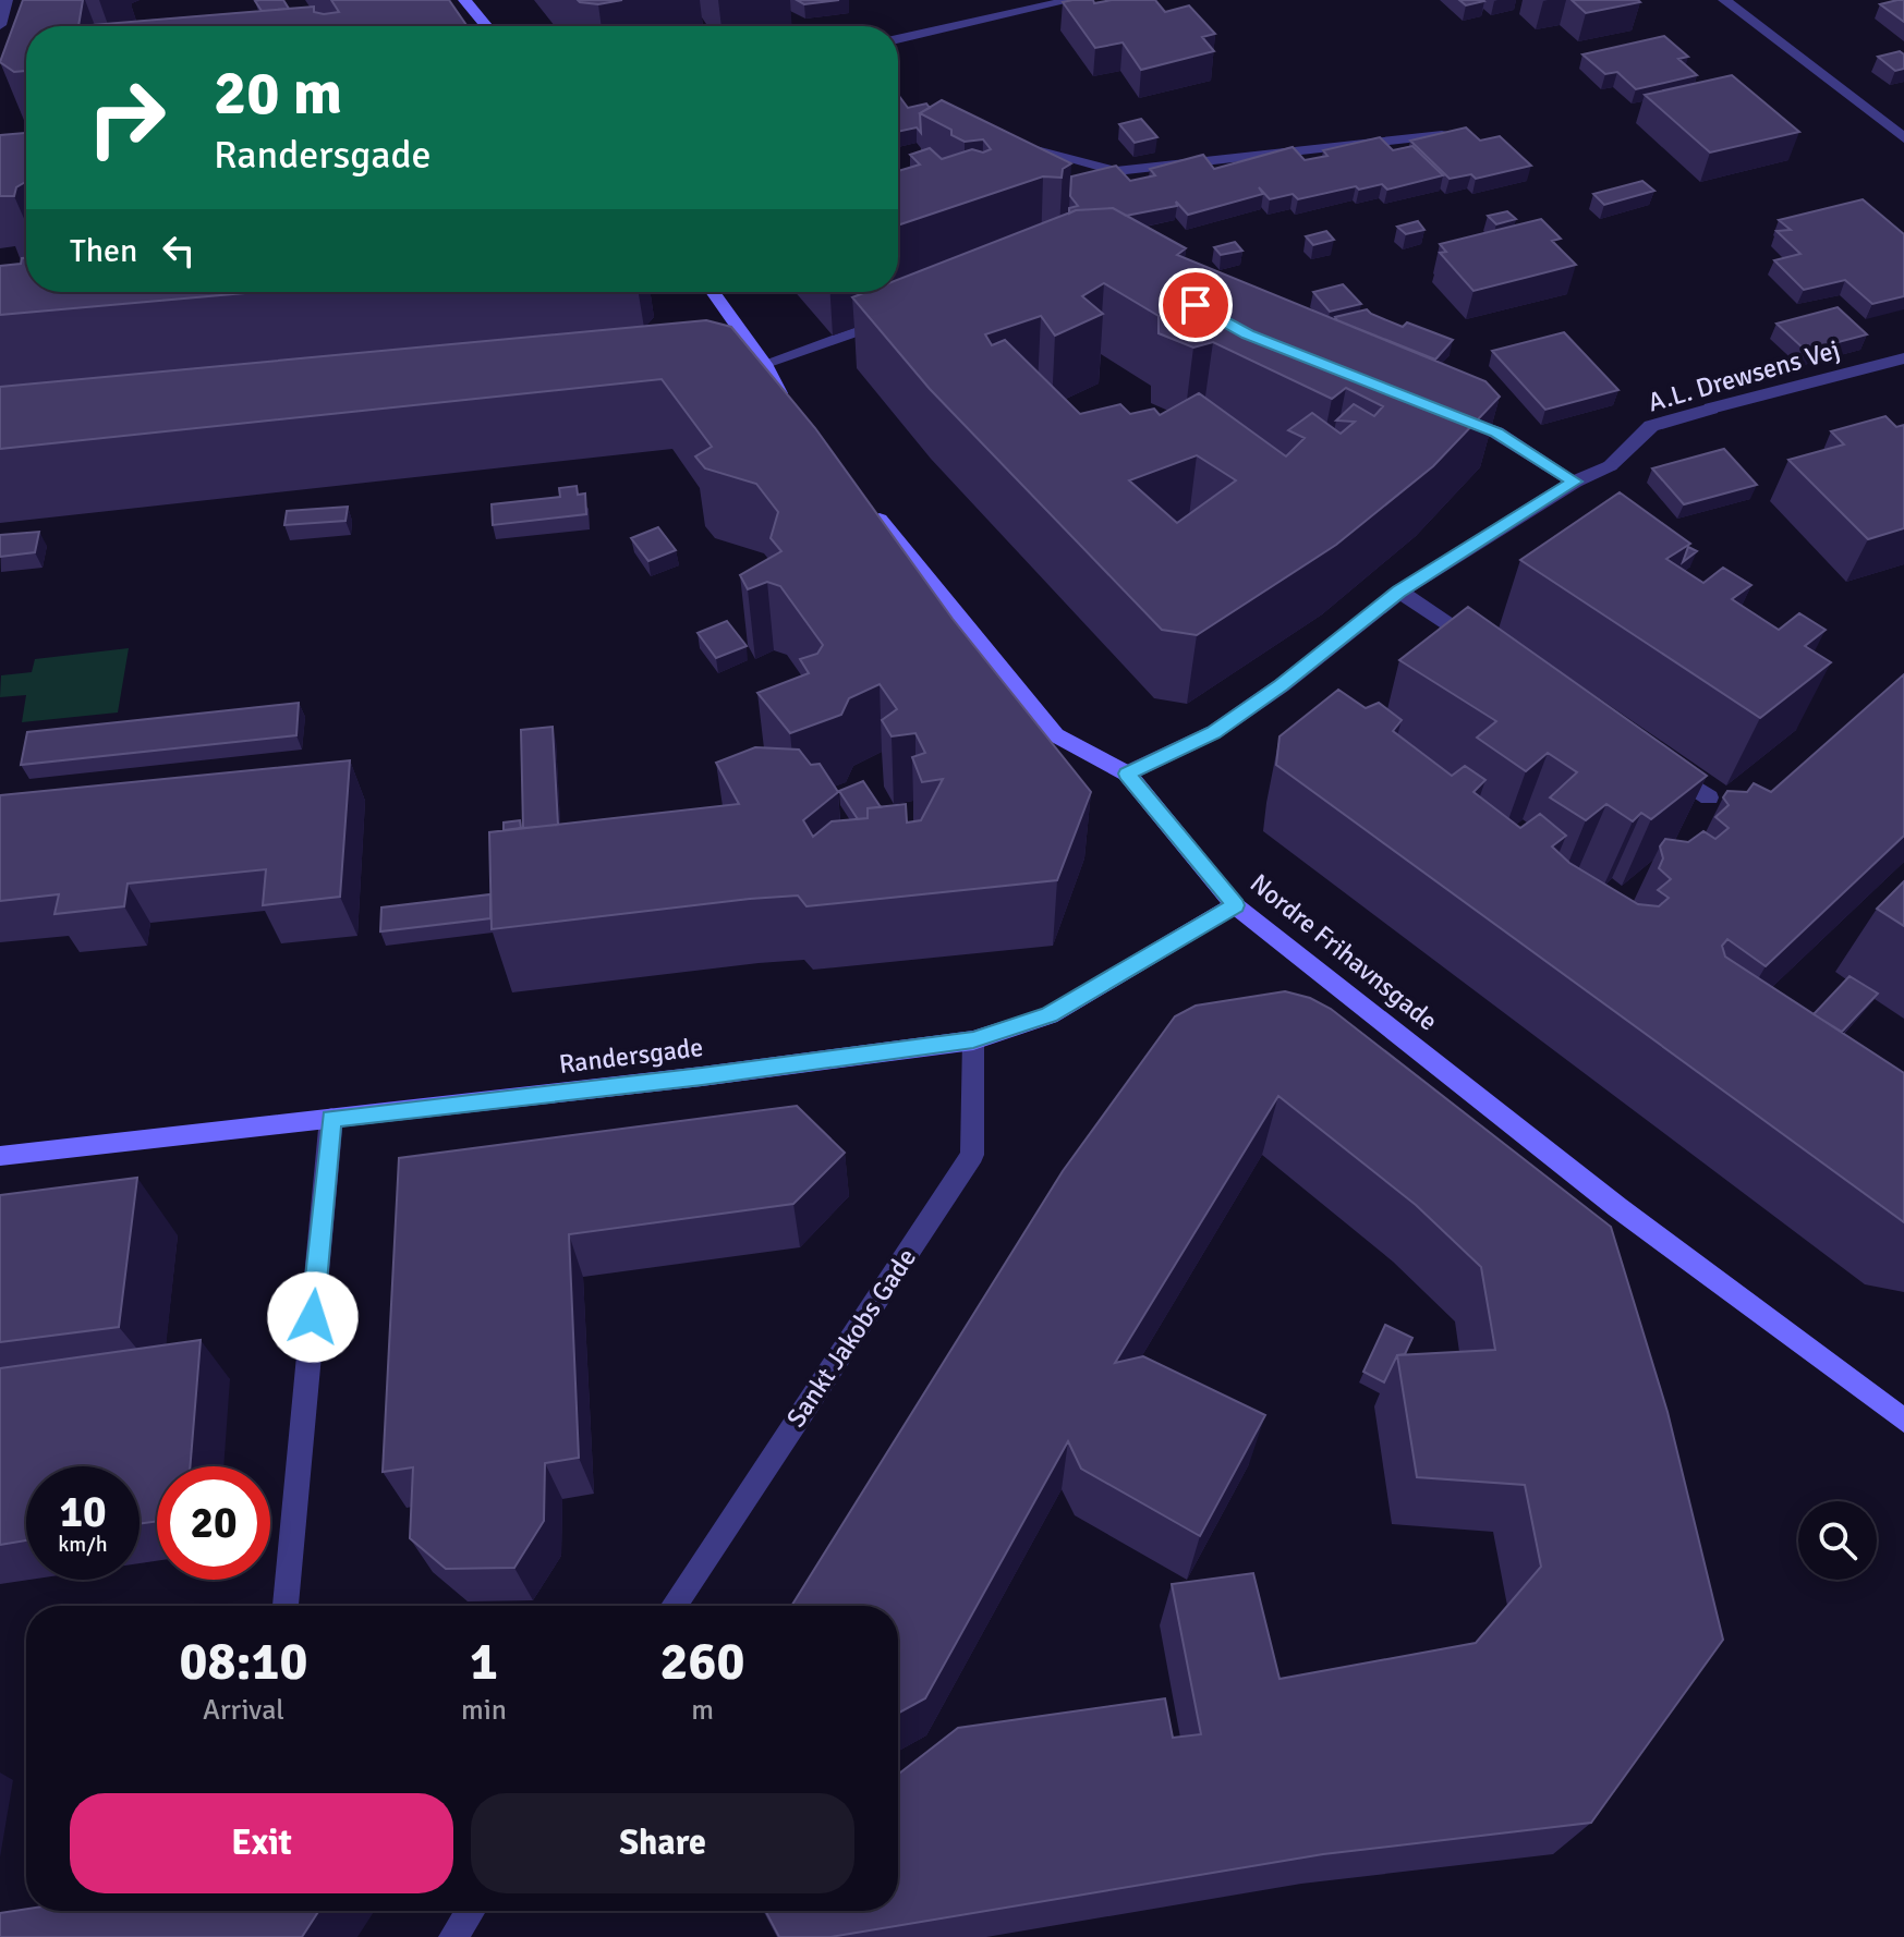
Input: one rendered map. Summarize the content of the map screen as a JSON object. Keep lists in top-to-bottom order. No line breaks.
{"streets":{"street":["A.L. Drewsens Vej","Nordre Frihavnsgade","Randersgade","Sankt Jakobs Gade"]},"crossings":[["A.L. Drewsens Vej","Nordre Frihavnsgade"],["Nordre Frihavnsgade","Randersgade"],["Randersgade","Sankt Jakobs Gade"]],"page":{"turn":["20 m","Randersgade"],"then":"Then","speed":"10 km/h","limit":"20","eta":["08:10","Arrival","1","min","260","m"],"buttons":["Exit","Share"]}}
